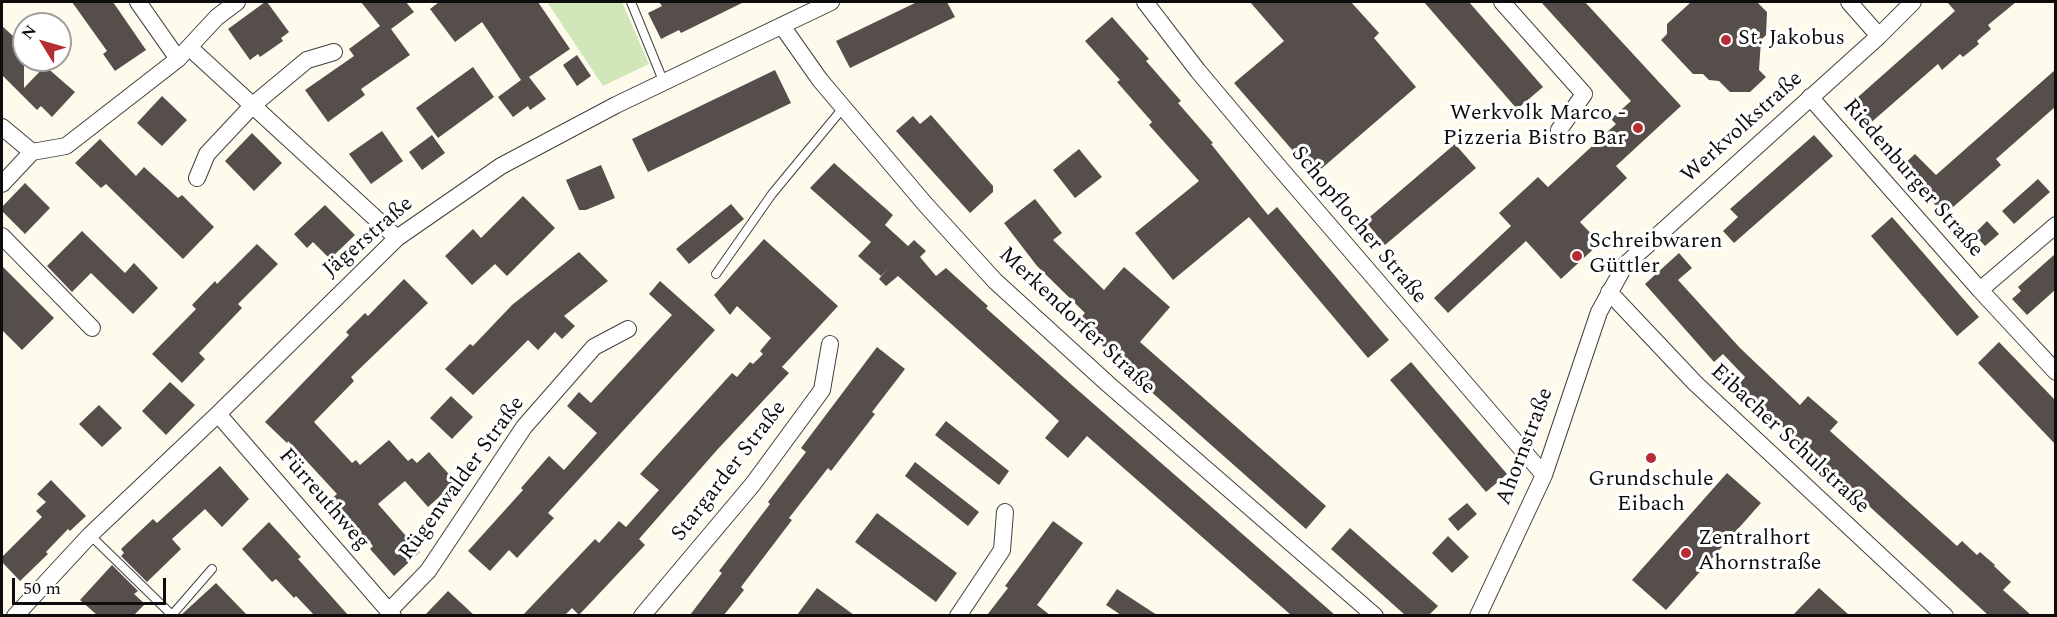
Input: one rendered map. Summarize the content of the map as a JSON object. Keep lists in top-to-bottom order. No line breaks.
{"streets":{"street":["Werkvolkstraße","Riedenburger Straße","Schopflocher Straße","Jägerstraße","Merkendorfer Straße","Eibacher Schulstraße","Ahornstraße","Stargarder Straße","Rügenwalder Straße","Fürreuthweg"]},"crossings":[["Werkvolkstraße","Riedenburger Straße"],["Werkvolkstraße","Eibacher Schulstraße"],["Werkvolkstraße","Ahornstraße"],["Schopflocher Straße","Ahornstraße"],["Jägerstraße","Merkendorfer Straße"],["Jägerstraße","Fürreuthweg"],["Eibacher Schulstraße","Ahornstraße"],["Rügenwalder Straße","Fürreuthweg"]],"places":["St. Jakobus","Werkvolk Marco - Pizzeria Bistro Bar","Schreibwaren Güttler","Grundschule Eibach","Zentralhort Ahornstraße"],"scale_bar":"50 m","north":"top left"}
